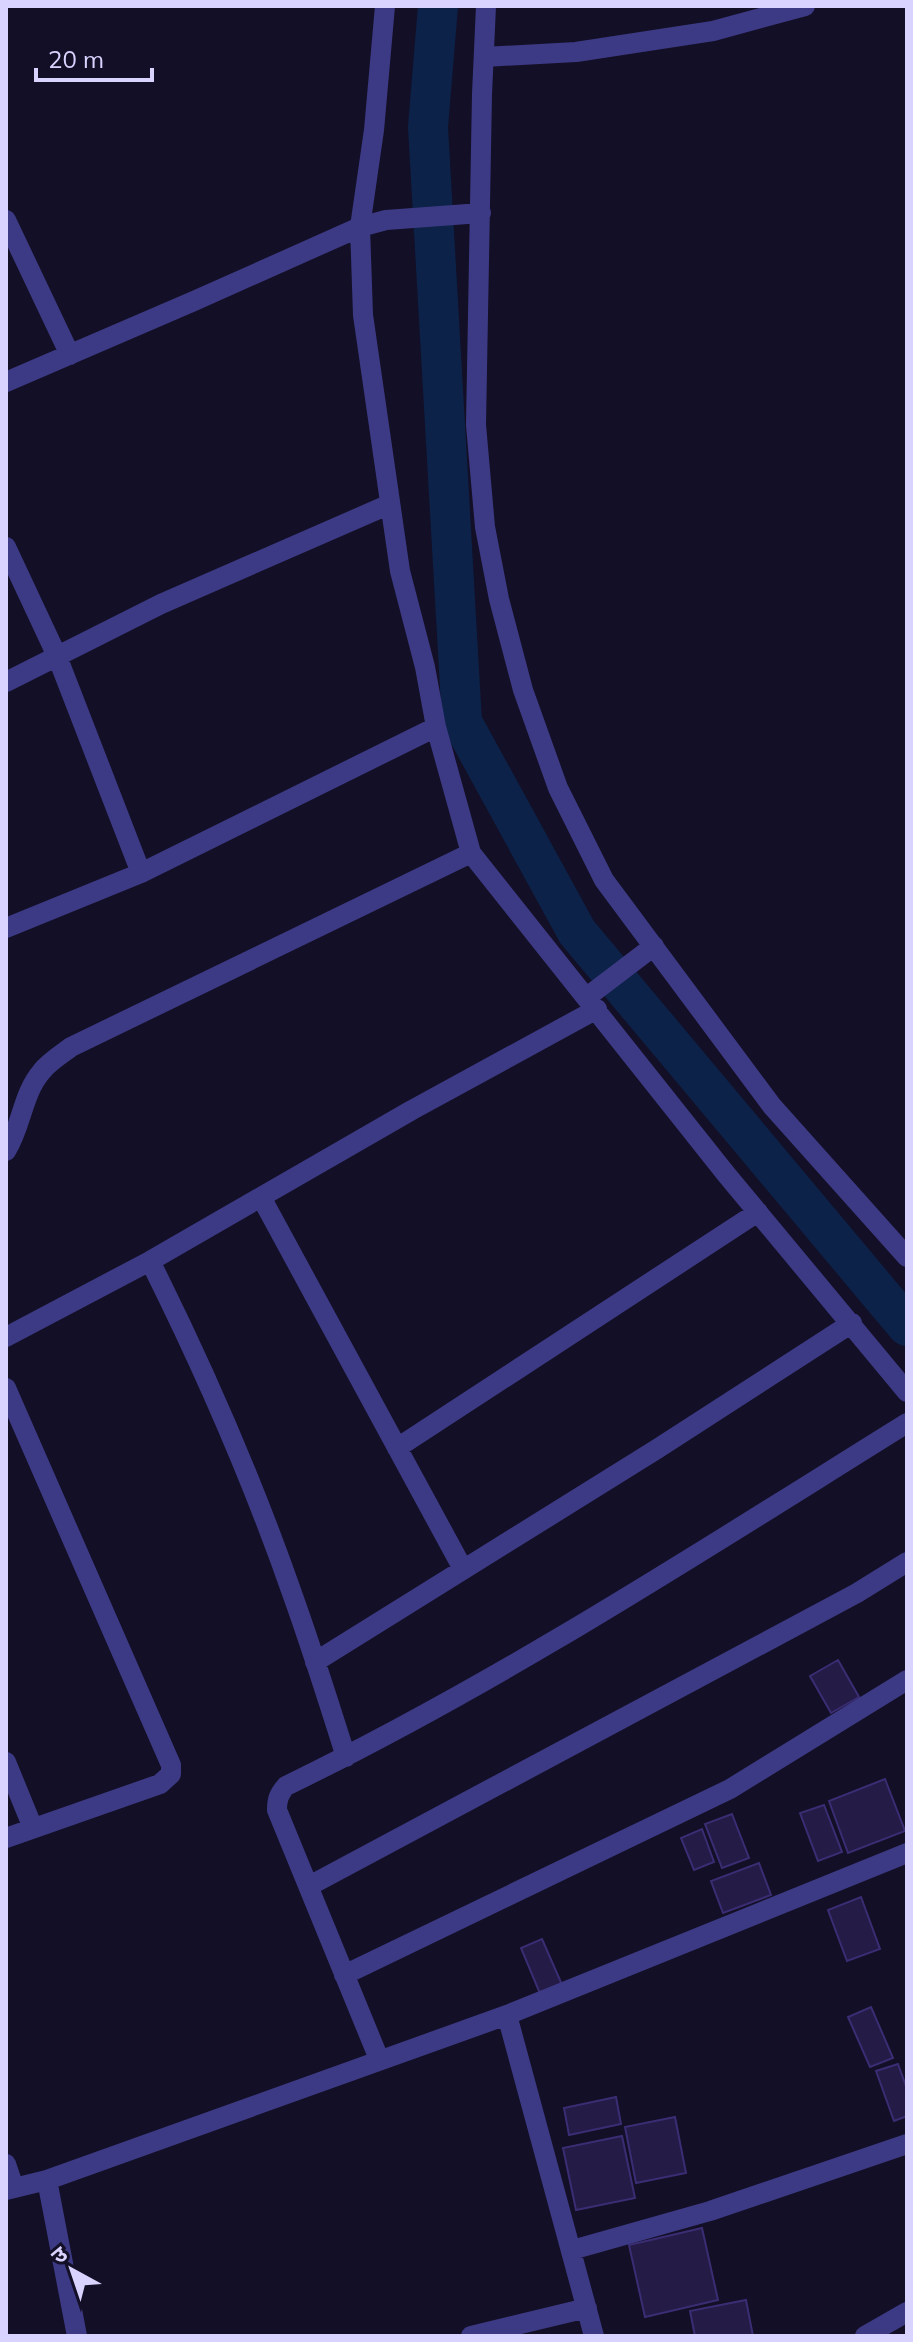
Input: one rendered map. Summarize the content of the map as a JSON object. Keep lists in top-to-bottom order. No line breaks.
{"scale_bar":"20 m","north":"top left"}
